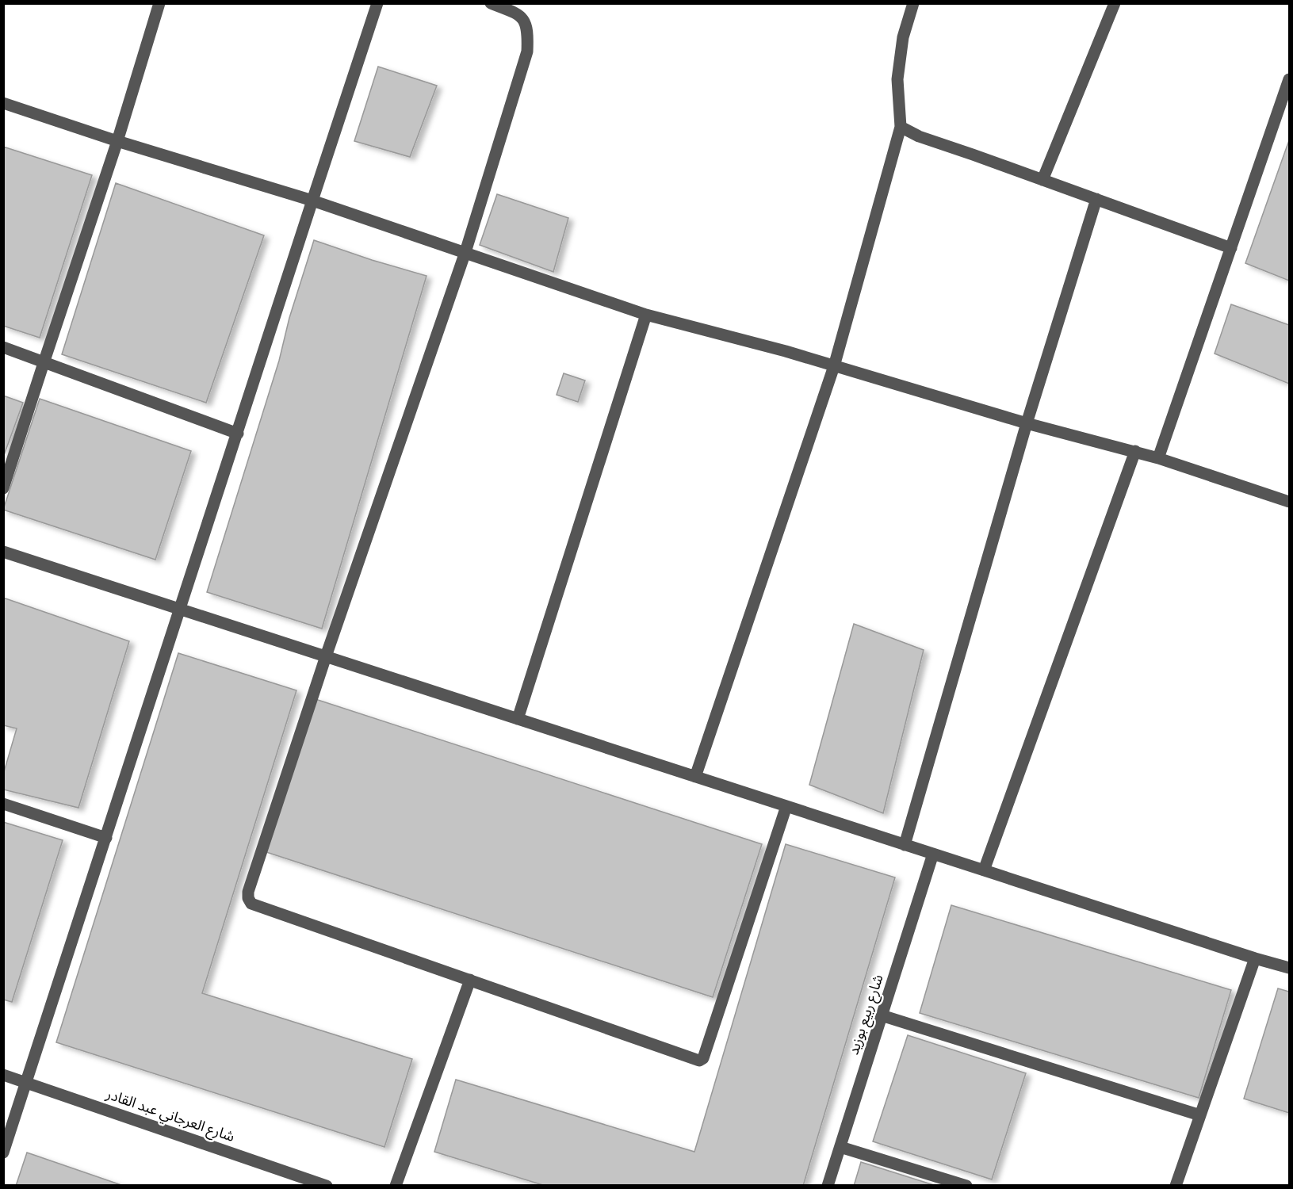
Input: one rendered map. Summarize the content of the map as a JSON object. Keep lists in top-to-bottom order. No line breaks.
{"streets":{"street":["شارع ربيع بوزيد","شارع العرجاني عبد القادر"]}}
